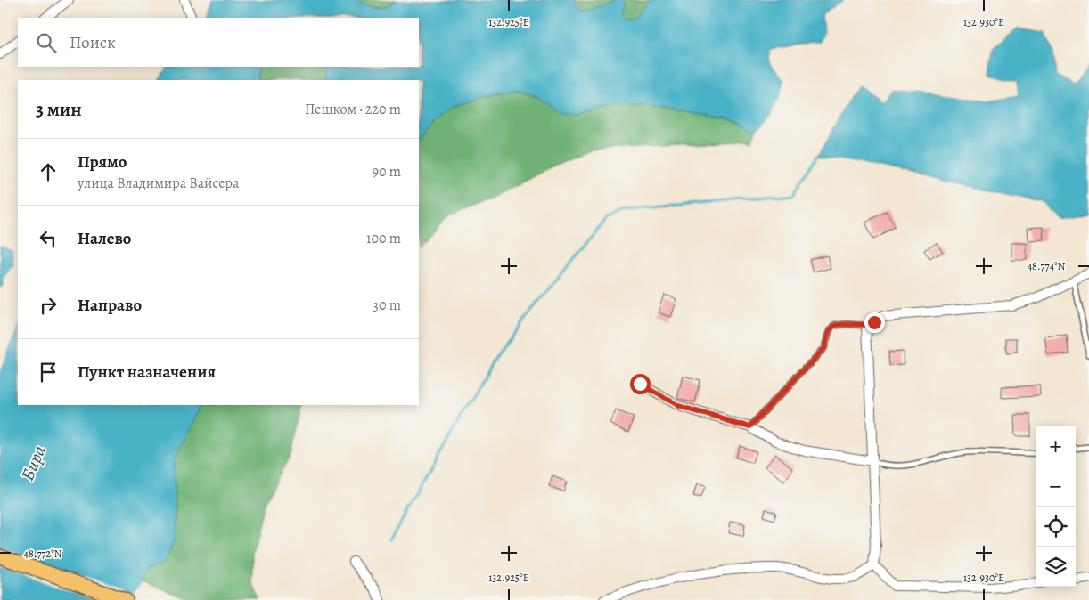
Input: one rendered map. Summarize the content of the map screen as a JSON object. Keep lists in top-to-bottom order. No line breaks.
{"water":["Бира"],"page":{"search":"Поиск","heading":["3 мин","Пешком · 220 m"],"list":[["Прямо","улица Владимира Вайсера","90 m"],["Налево","100 m"],["Направо","30 m"],"Пункт назначения"],"map_buttons":["+","−"]},"coordinates":["132.925°E","132.930°E","48.774°N","48.772°N"]}
